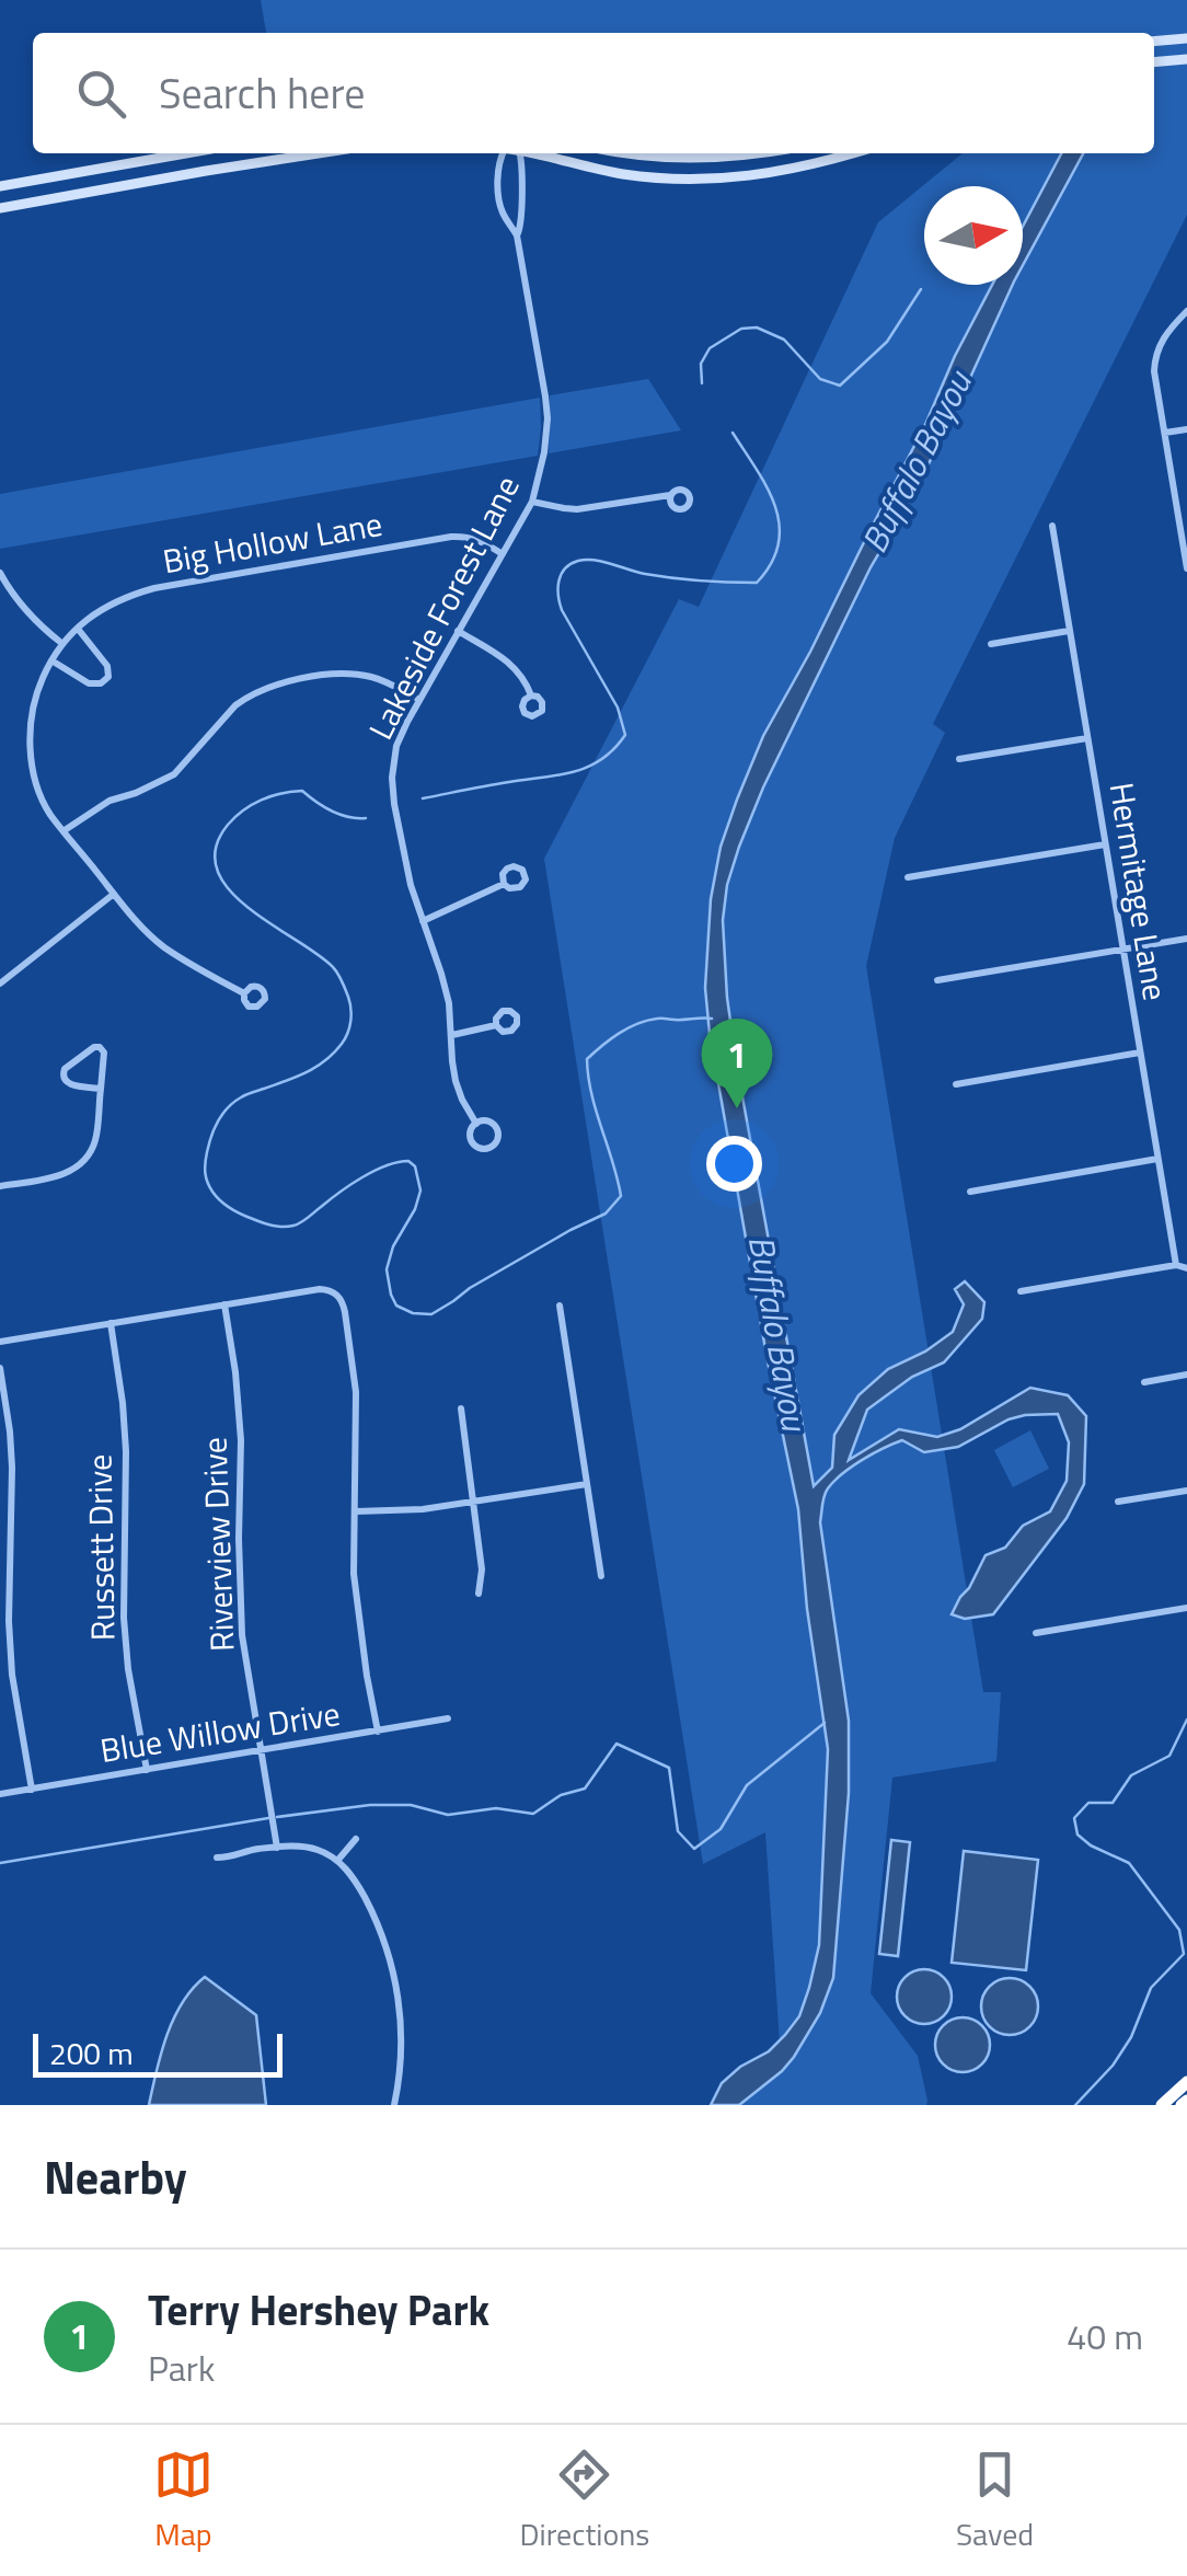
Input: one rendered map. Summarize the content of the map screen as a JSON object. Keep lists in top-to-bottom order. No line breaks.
{"streets":{"street":["Big Hollow Lane","Lakeside Forest Lane","Hermitage Lane","Riverview Drive","Russett Drive","Blue Willow Drive"]},"crossings":[["Big Hollow Lane","Lakeside Forest Lane"],["Riverview Drive","Blue Willow Drive"],["Russett Drive","Blue Willow Drive"]],"water":["Buffalo Bayou"],"scale_bar":"200 m","north":"right","page":{"search":"Search here","pins":"1","scale":"200 m","heading":"Nearby","list":[{"mark":"1","name":"Terry Hershey Park","note":"Park","value":"40 m"}],"nav":["Map","Directions","Saved"]}}
